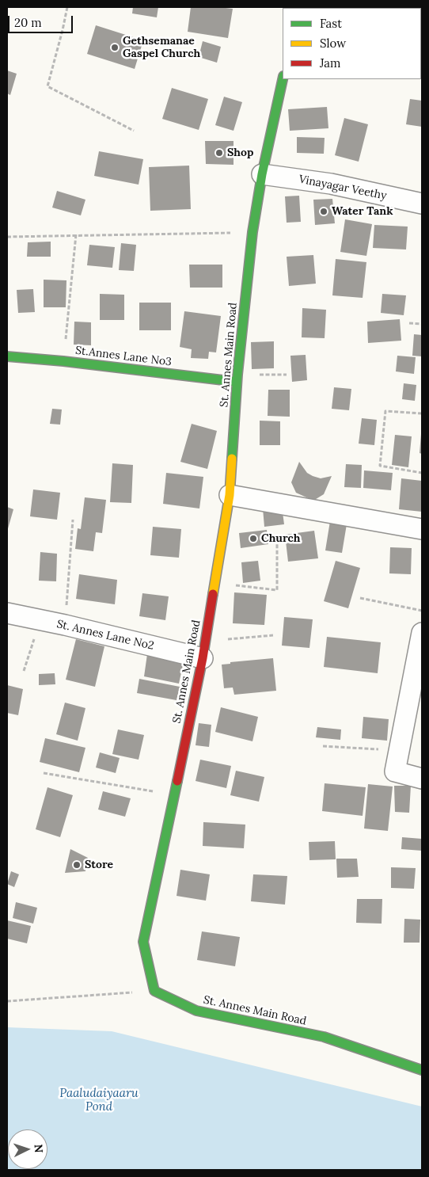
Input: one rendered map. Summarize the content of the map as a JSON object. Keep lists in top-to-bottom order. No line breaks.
{"streets":{"street":["Vinayagar Veethy","St. Annes Main Road","St.Annes Lane No3","St. Annes Lane No2"]},"crossings":[["Vinayagar Veethy","St. Annes Main Road"],["St. Annes Main Road","St.Annes Lane No3"],["St. Annes Main Road","St. Annes Lane No2"]],"water":["Paaludaiyaaru Pond"],"places":["Gethsemanae Gaspel Church","Shop","Water Tank","Church","Store"],"legend":["Fast","Slow","Jam"],"scale_bar":"20 m","north":"right"}
